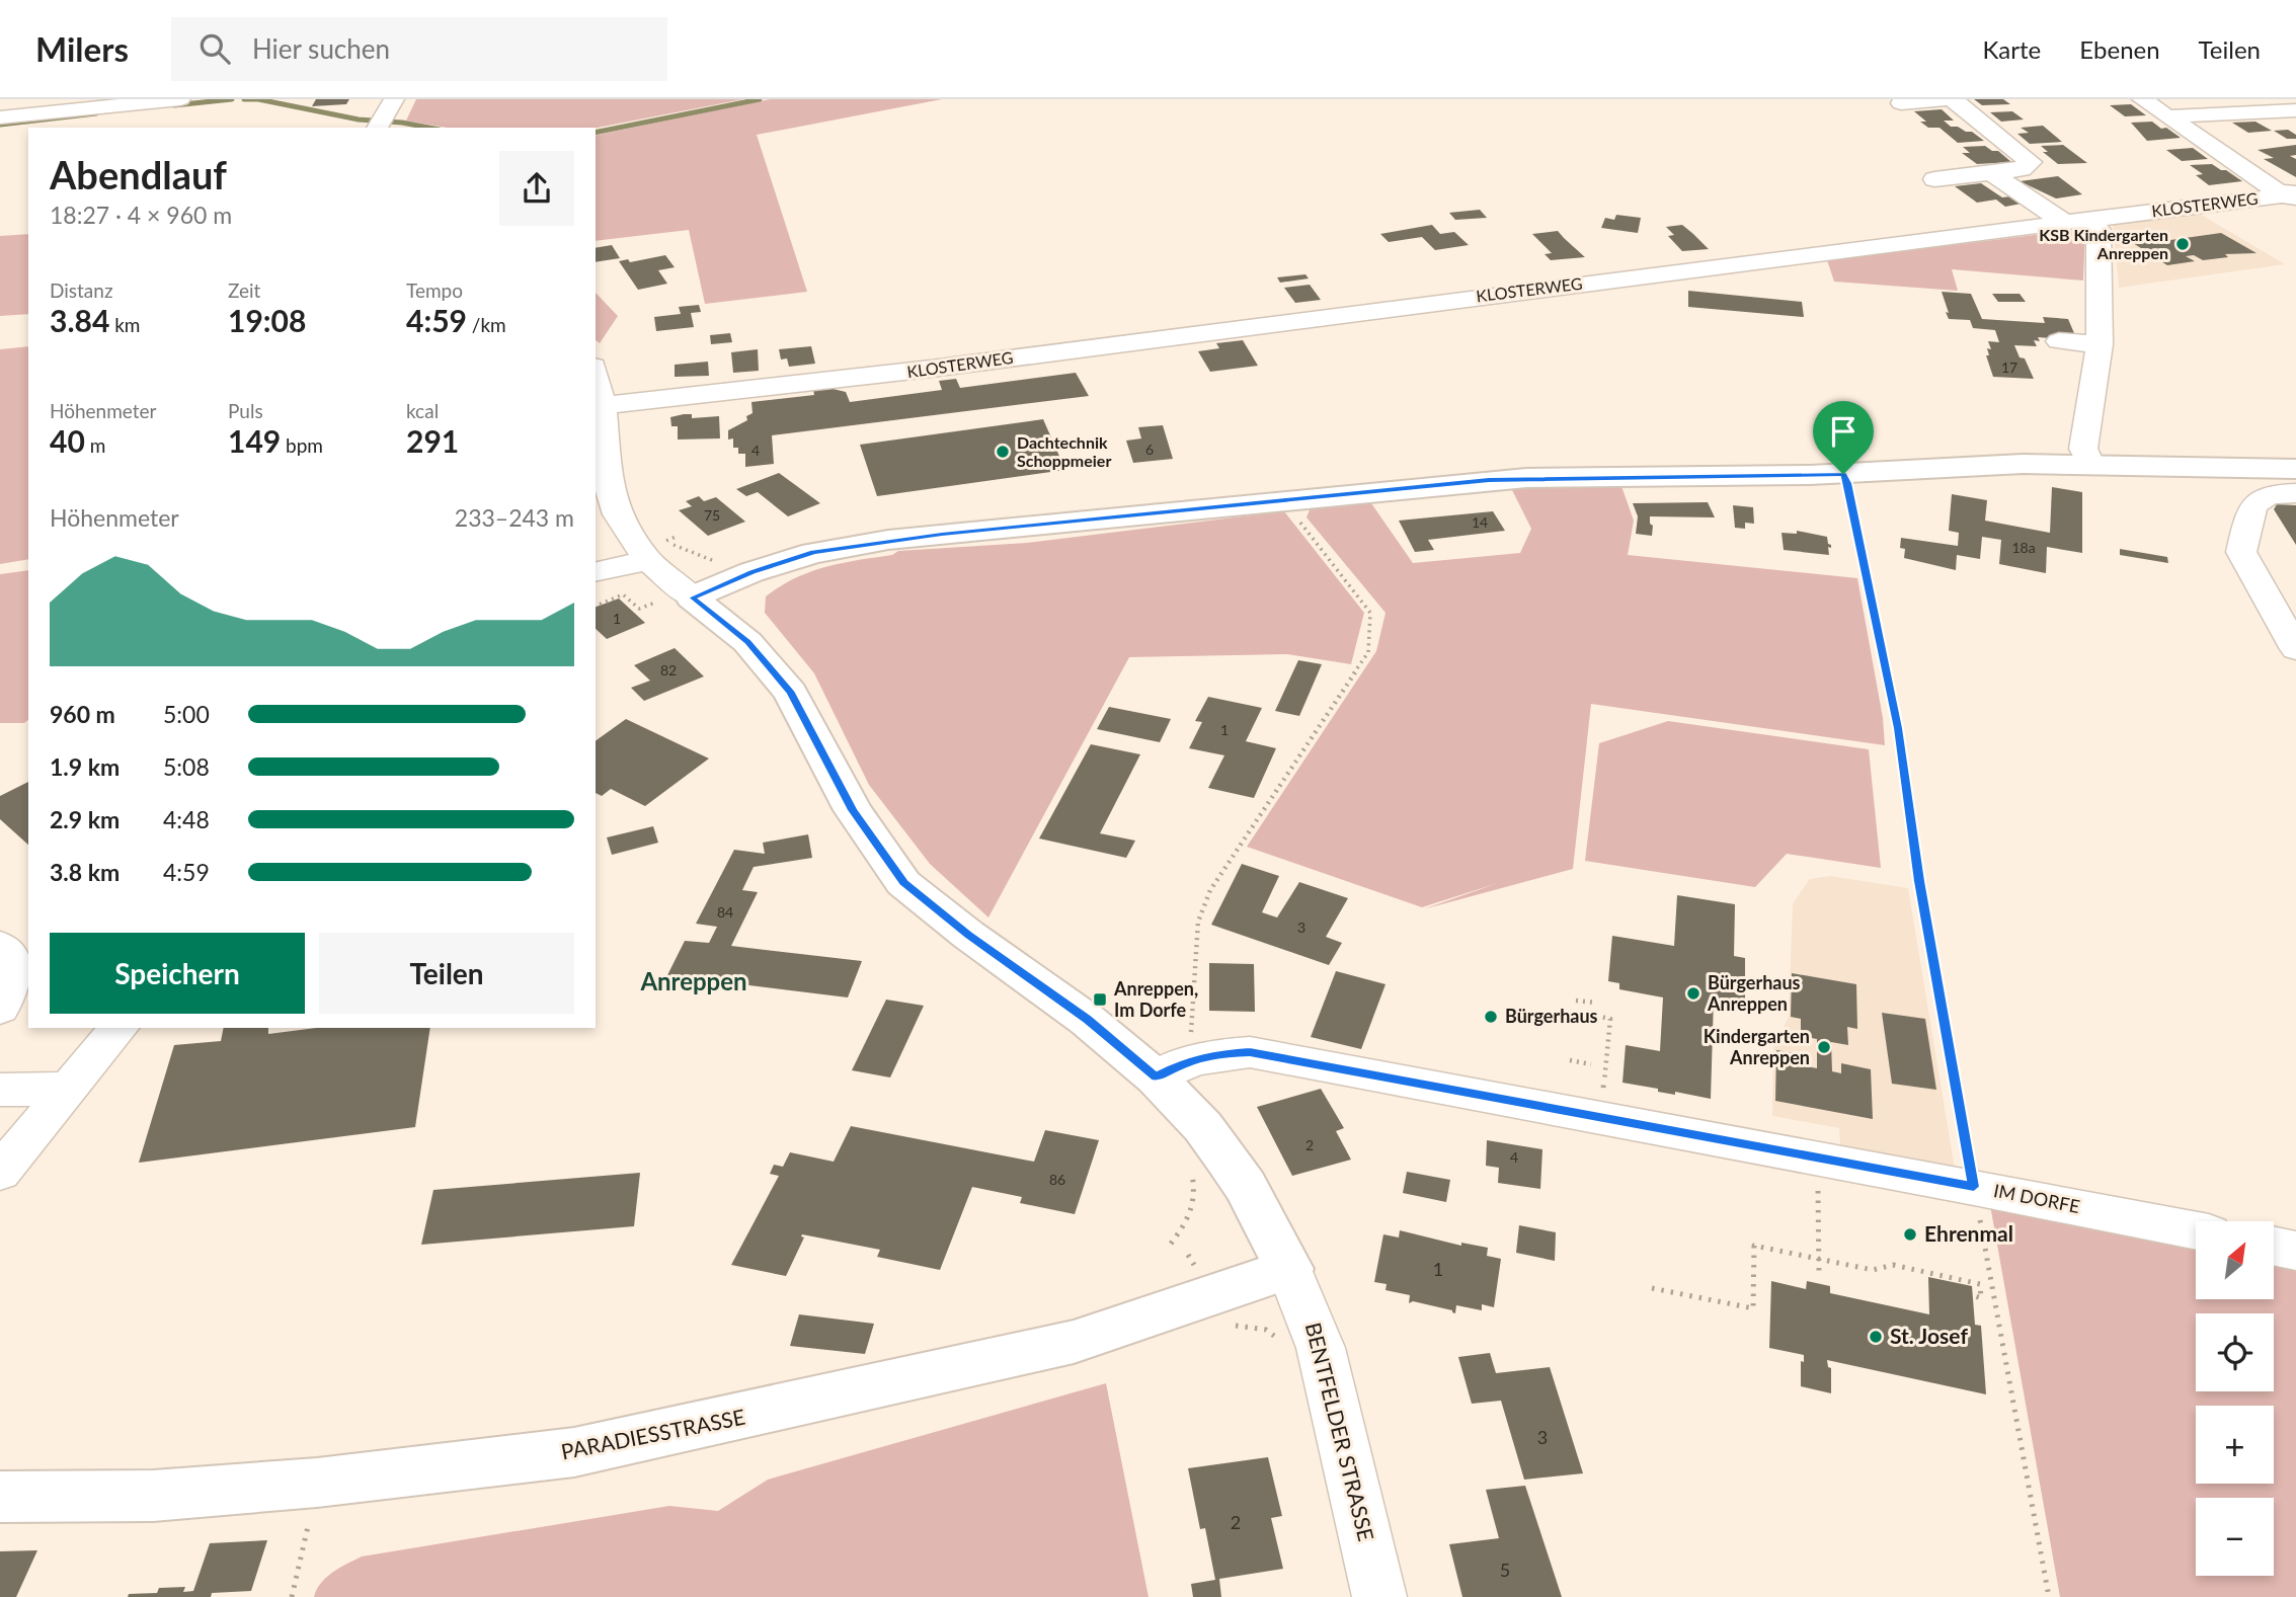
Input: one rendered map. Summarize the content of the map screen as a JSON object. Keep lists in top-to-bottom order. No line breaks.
{"streets":{"main road":["PARADIESSTRASSE"],"street":["KLOSTERWEG","IM DORFE","BENTFELDER STRASSE"]},"crossings":[["BENTFELDER STRASSE","PARADIESSTRASSE"]],"districts":["Anreppen"],"places":{"other":["KSB Kindergarten Anreppen","Dachtechnik Schoppmeier","Bürgerhaus Anreppen","Bürgerhaus","Kindergarten Anreppen","Ehrenmal","St. Josef"],"transit":["Anreppen, Im Dorfe"]},"house_numbers":["17","6","4","75","14","18a","1","82","1","84","3","2","4","86","1","3","2","5"],"north":"top right","page":{"header":"Milers","search":"Hier suchen","nav":["Karte","Ebenen","Teilen"],"heading":["Abendlauf","18:27 · 4 × 960 m"],"stats":[["Distanz","3.84 km"],["Zeit","19:08"],["Tempo","4:59 /km"],["Höhenmeter","40 m"],["Puls","149 bpm"],["kcal","291"]],"chart":["Höhenmeter","233–243 m"],"list":[{"name":"960 m","note":"5:00"},{"name":"1.9 km","note":"5:08"},{"name":"2.9 km","note":"4:48"},{"name":"3.8 km","note":"4:59"}],"buttons":["Speichern","Teilen"],"map_buttons":["+","−"]}}
